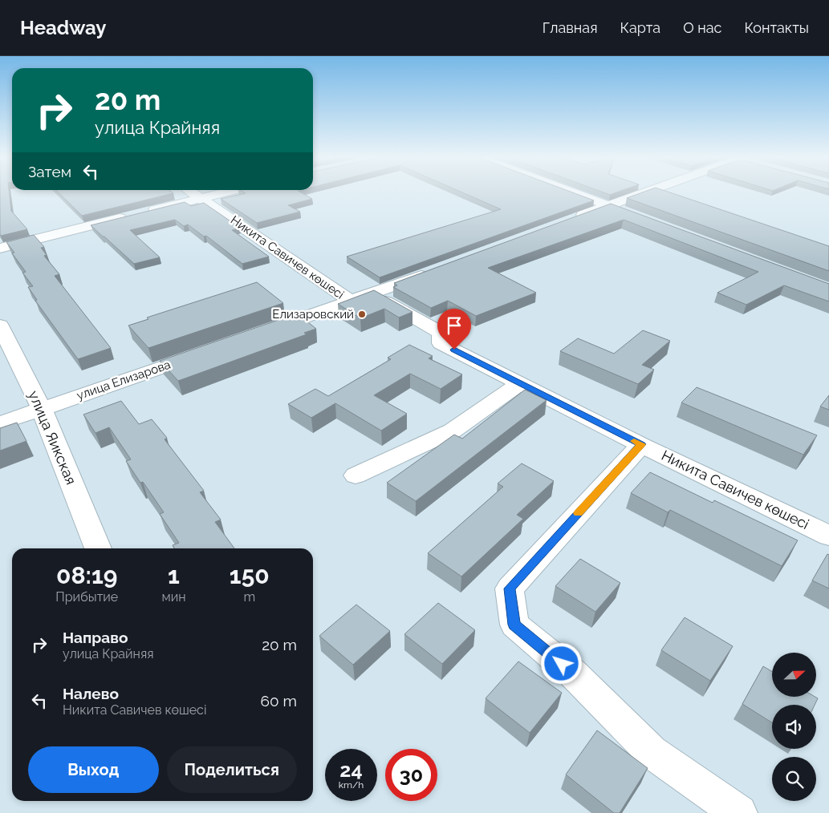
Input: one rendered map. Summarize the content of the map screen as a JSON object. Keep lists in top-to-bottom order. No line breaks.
{"streets":{"street":["Никита Савичев көшесі","улица Елизарова","улица Яикская"]},"crossings":[["улица Елизарова","улица Яикская"]],"places":["Елизаровский"],"north":"right","page":{"header":"Headway","nav":["Главная","Карта","О нас","Контакты"],"turn":["20 m","улица Крайняя"],"then":"Затем","eta":["08:19","Прибытие","1","мин","150","m"],"list":[{"name":"Направо","note":"улица Крайняя","value":"20 m"},{"name":"Налево","note":"Никита Савичев көшесі","value":"60 m"}],"buttons":["Выход","Поделиться"],"speed":"24 km/h","limit":"30"}}
